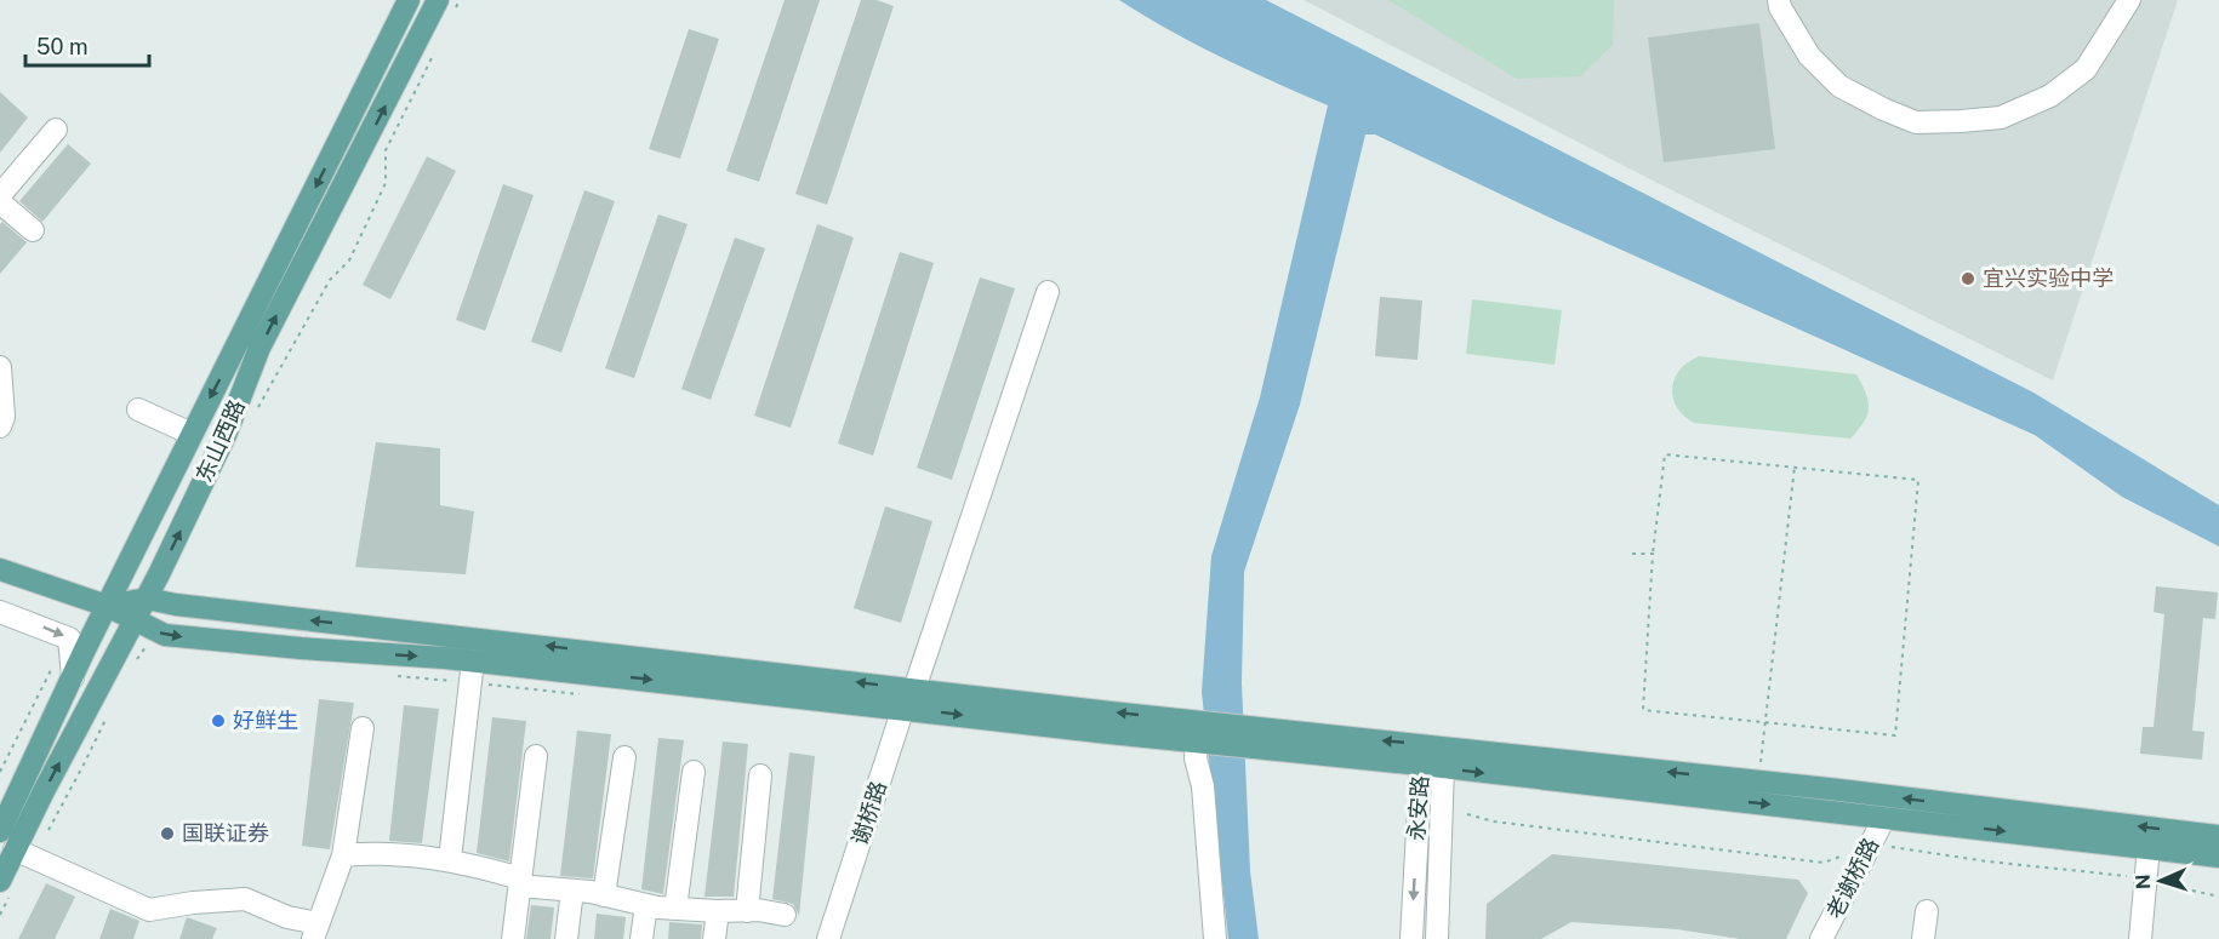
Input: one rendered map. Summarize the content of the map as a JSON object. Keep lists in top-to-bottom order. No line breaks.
{"streets":{"main road":["东山西路"],"street":["永安路","谢桥路","老谢桥路"]},"places":["宜兴实验中学","好鲜生","国联证券"],"scale_bar":"50 m","north":"left"}
